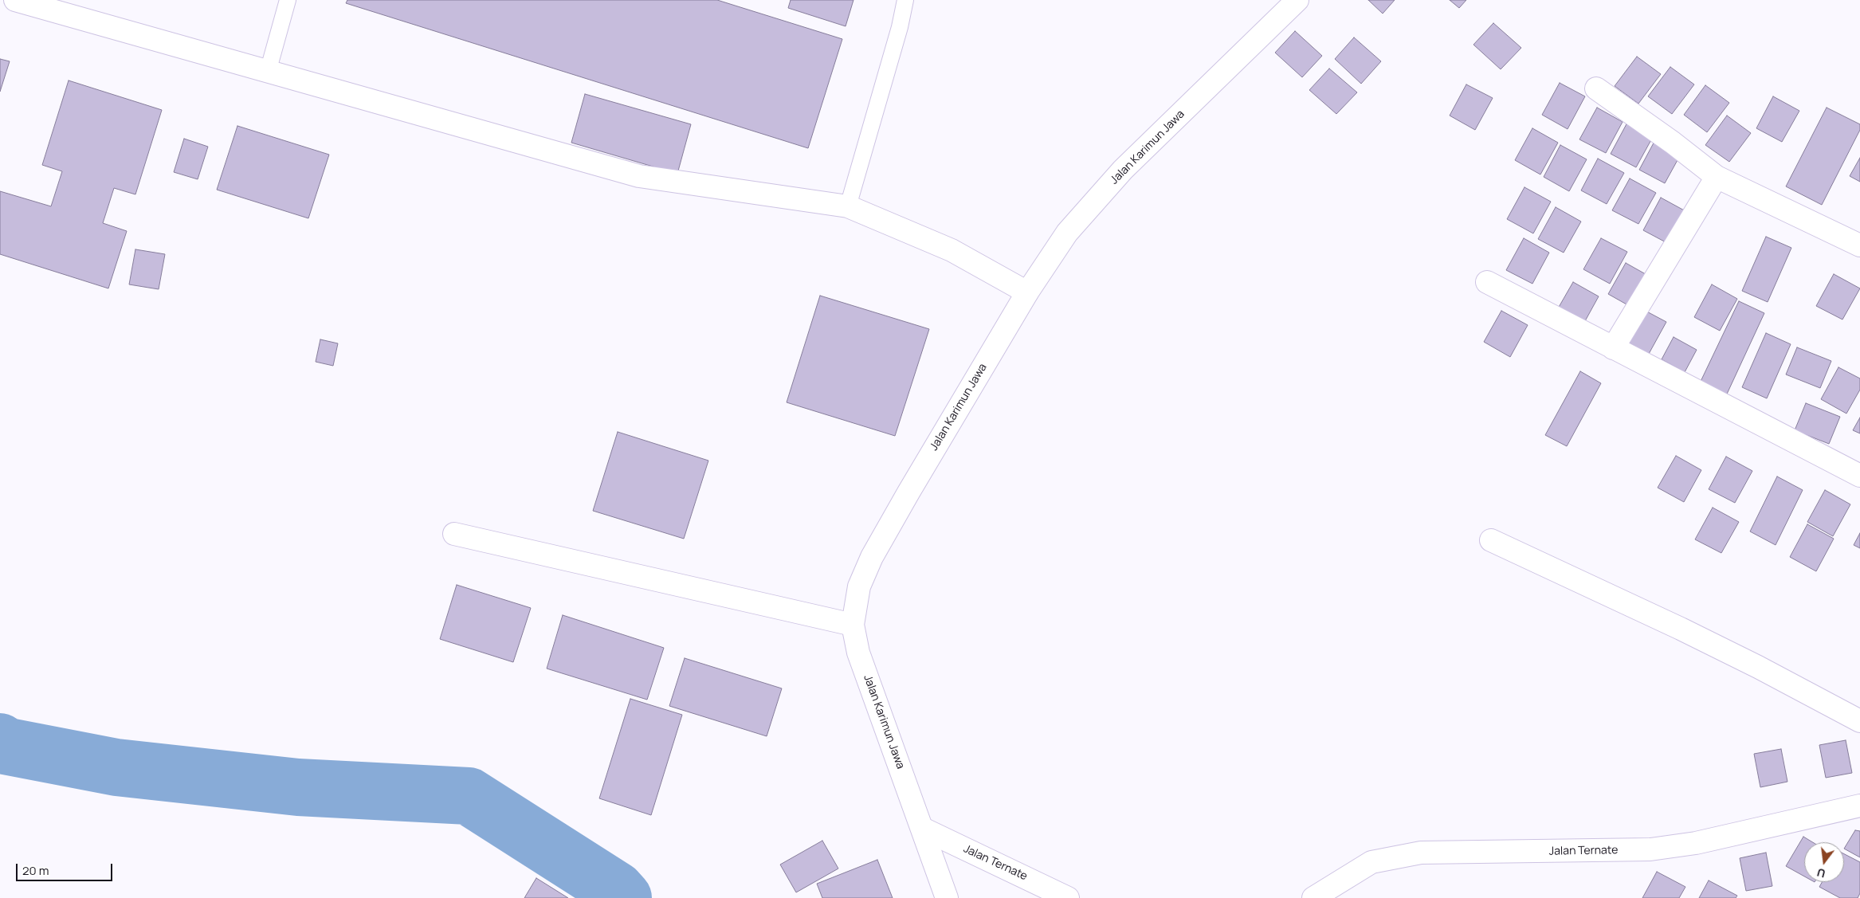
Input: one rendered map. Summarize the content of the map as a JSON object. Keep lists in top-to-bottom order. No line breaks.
{"streets":{"street":["Jalan Karimun Jawa","Jalan Ternate"]},"crossings":[["Jalan Karimun Jawa","Jalan Ternate"]],"scale_bar":"20 m","north":"bottom"}
